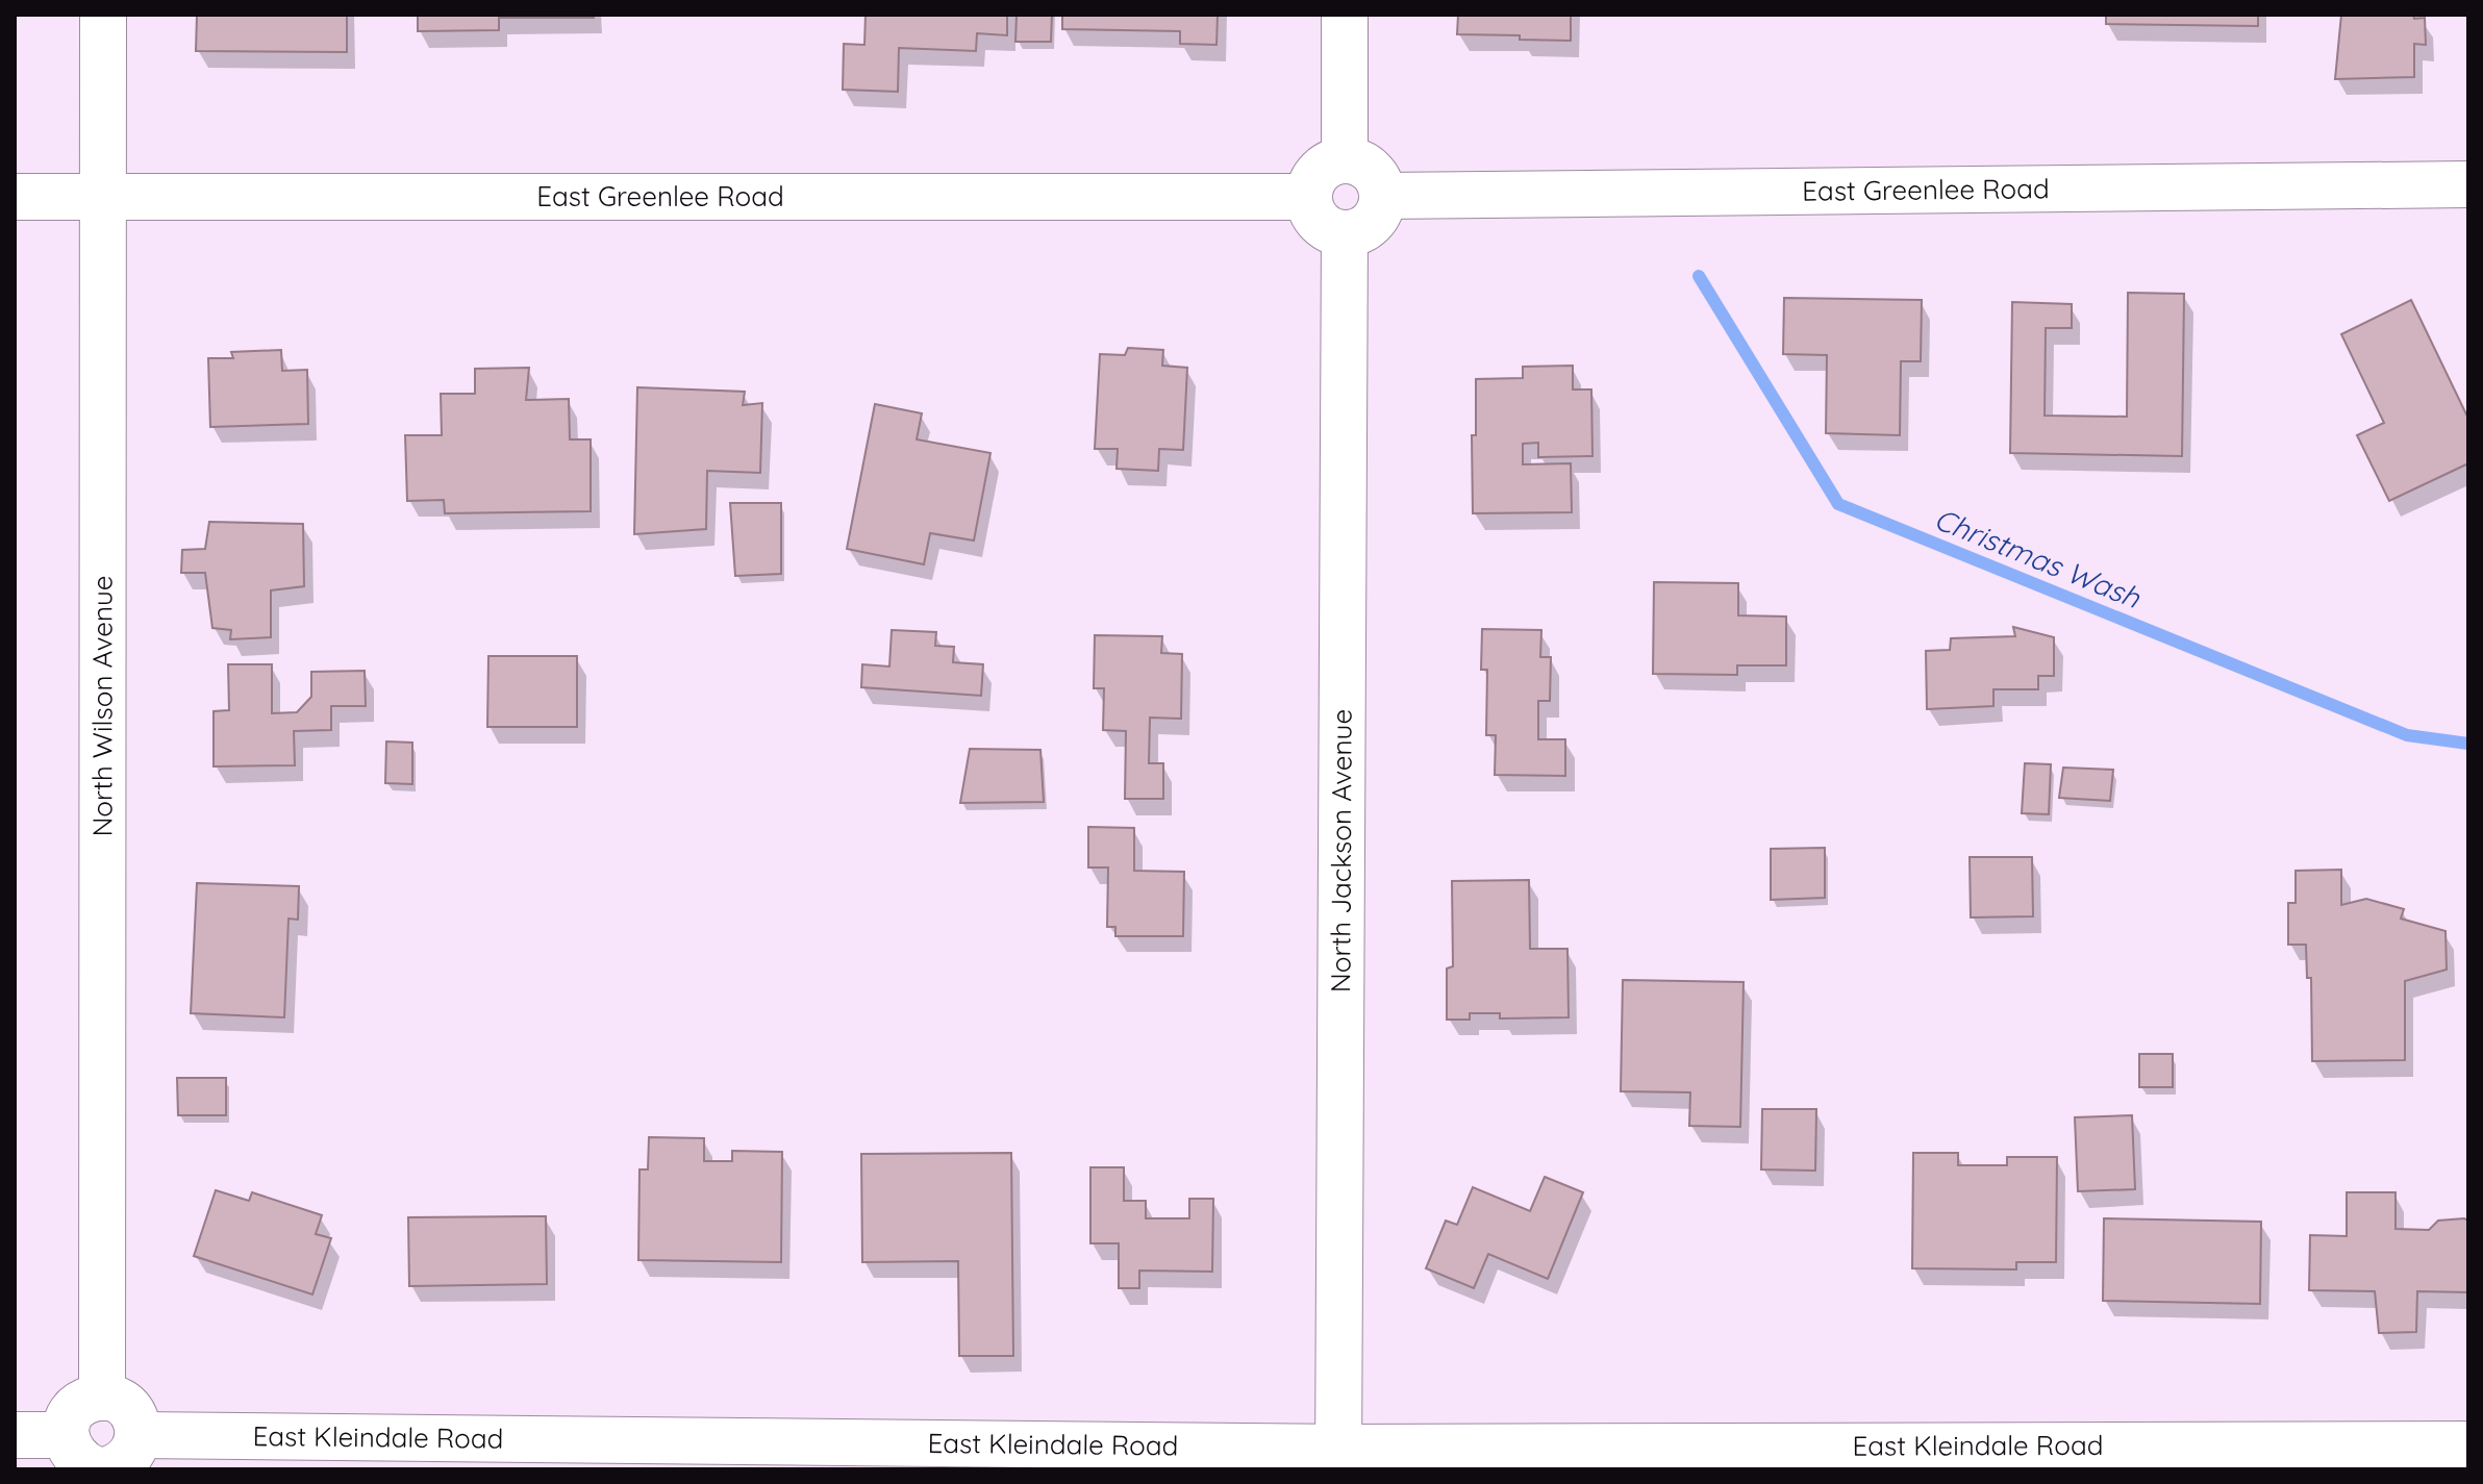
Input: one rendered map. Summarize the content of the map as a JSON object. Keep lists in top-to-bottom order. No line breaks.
{"streets":{"street":["East Greenlee Road","North Wilson Avenue","North Jackson Avenue","East Kleindale Road"]},"crossings":[["East Greenlee Road","North Wilson Avenue"],["East Greenlee Road","North Jackson Avenue"],["North Jackson Avenue","East Kleindale Road"]],"water":["Christmas Wash"]}
